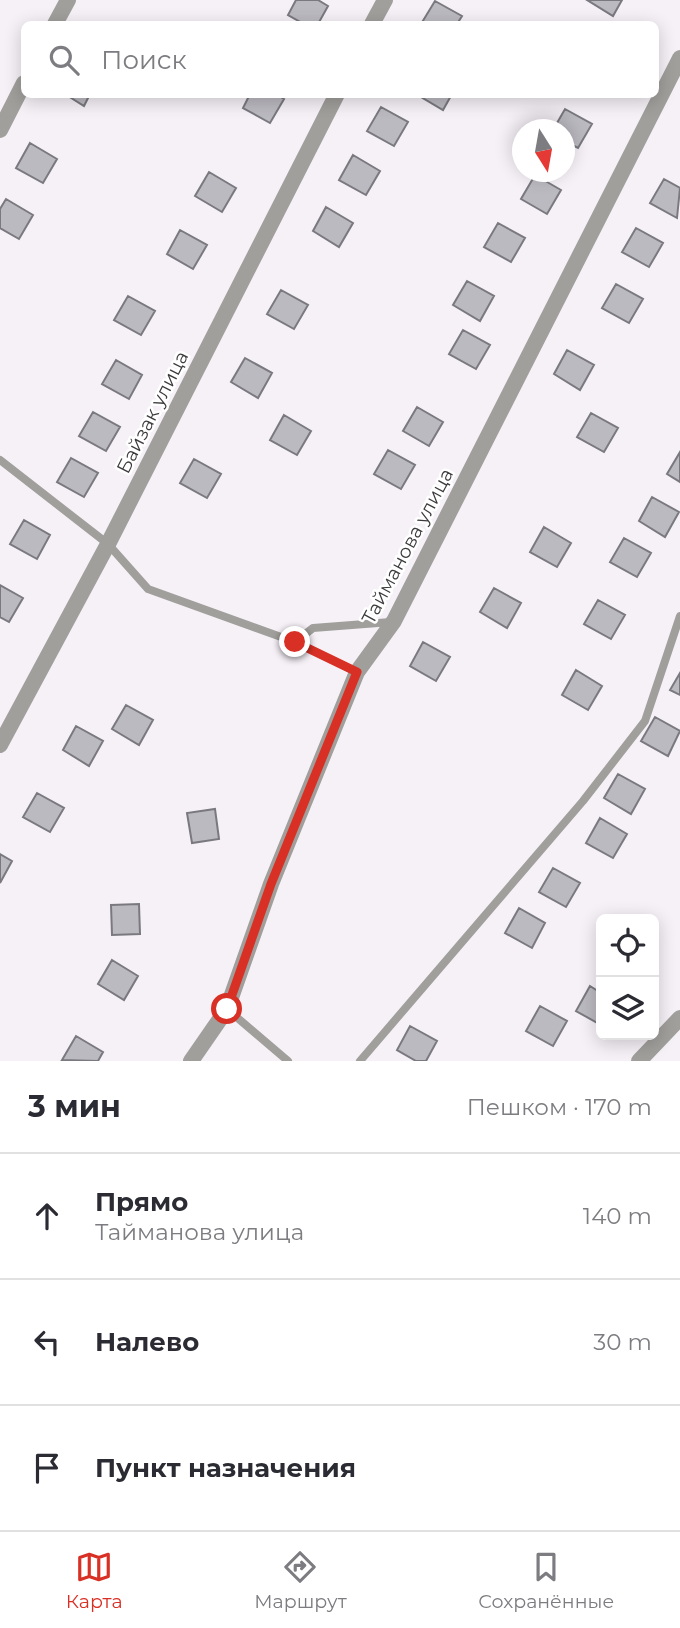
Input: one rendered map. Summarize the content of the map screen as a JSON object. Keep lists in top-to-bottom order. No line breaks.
{"streets":{"street":["Байзак улица","Тайманова улица"]},"north":"bottom","page":{"search":"Поиск","heading":["3 мин","Пешком · 170 m"],"list":[["Прямо","Тайманова улица","140 m"],["Налево","30 m"],"Пункт назначения"],"nav":["Карта","Маршрут","Сохранённые"]}}
